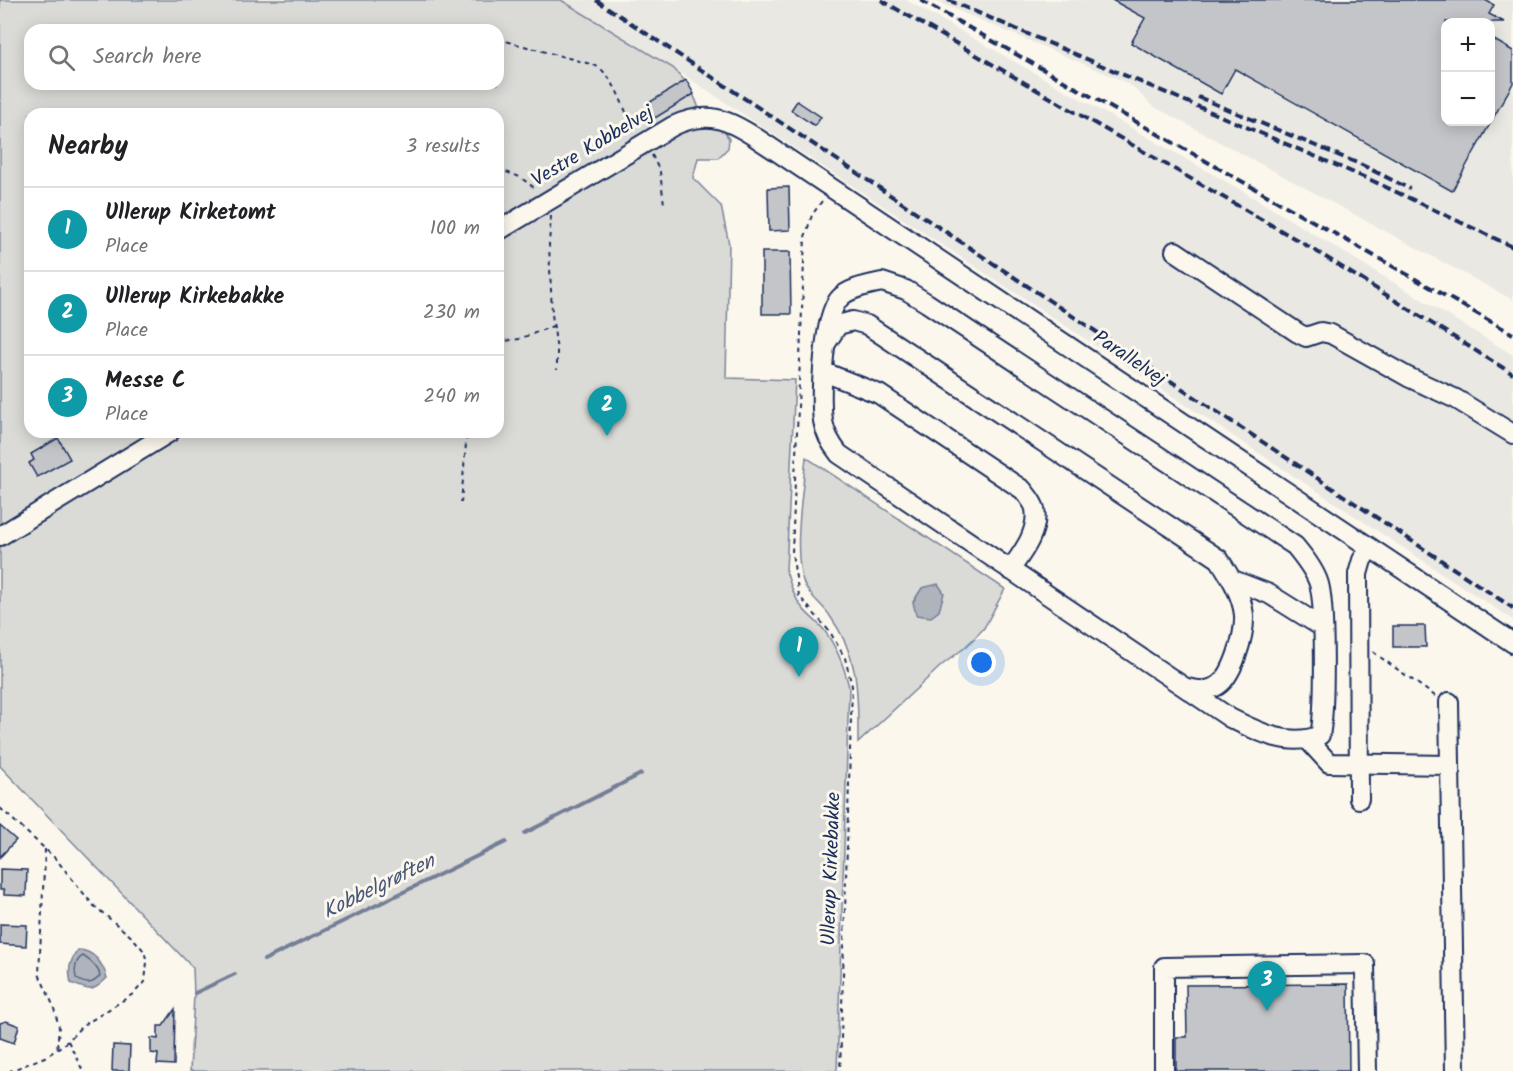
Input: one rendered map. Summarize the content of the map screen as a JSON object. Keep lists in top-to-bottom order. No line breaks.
{"streets":{"street":["Vestre Kobbelvej","Parallelvej"],"path":["Ullerup Kirkebakke"]},"crossings":[["Vestre Kobbelvej","Parallelvej"],["Parallelvej","Ullerup Kirkebakke"]],"water":["Kobbelgrøften"],"page":{"map_buttons":["+","−"],"search":"Search here","heading":["Nearby","3 results"],"list":[{"mark":"1","name":"Ullerup Kirketomt","note":"Place","value":"100 m"},{"mark":"2","name":"Ullerup Kirkebakke","note":"Place","value":"230 m"},{"mark":"3","name":"Messe C","note":"Place","value":"240 m"}],"pins":["2","1","3"]}}
